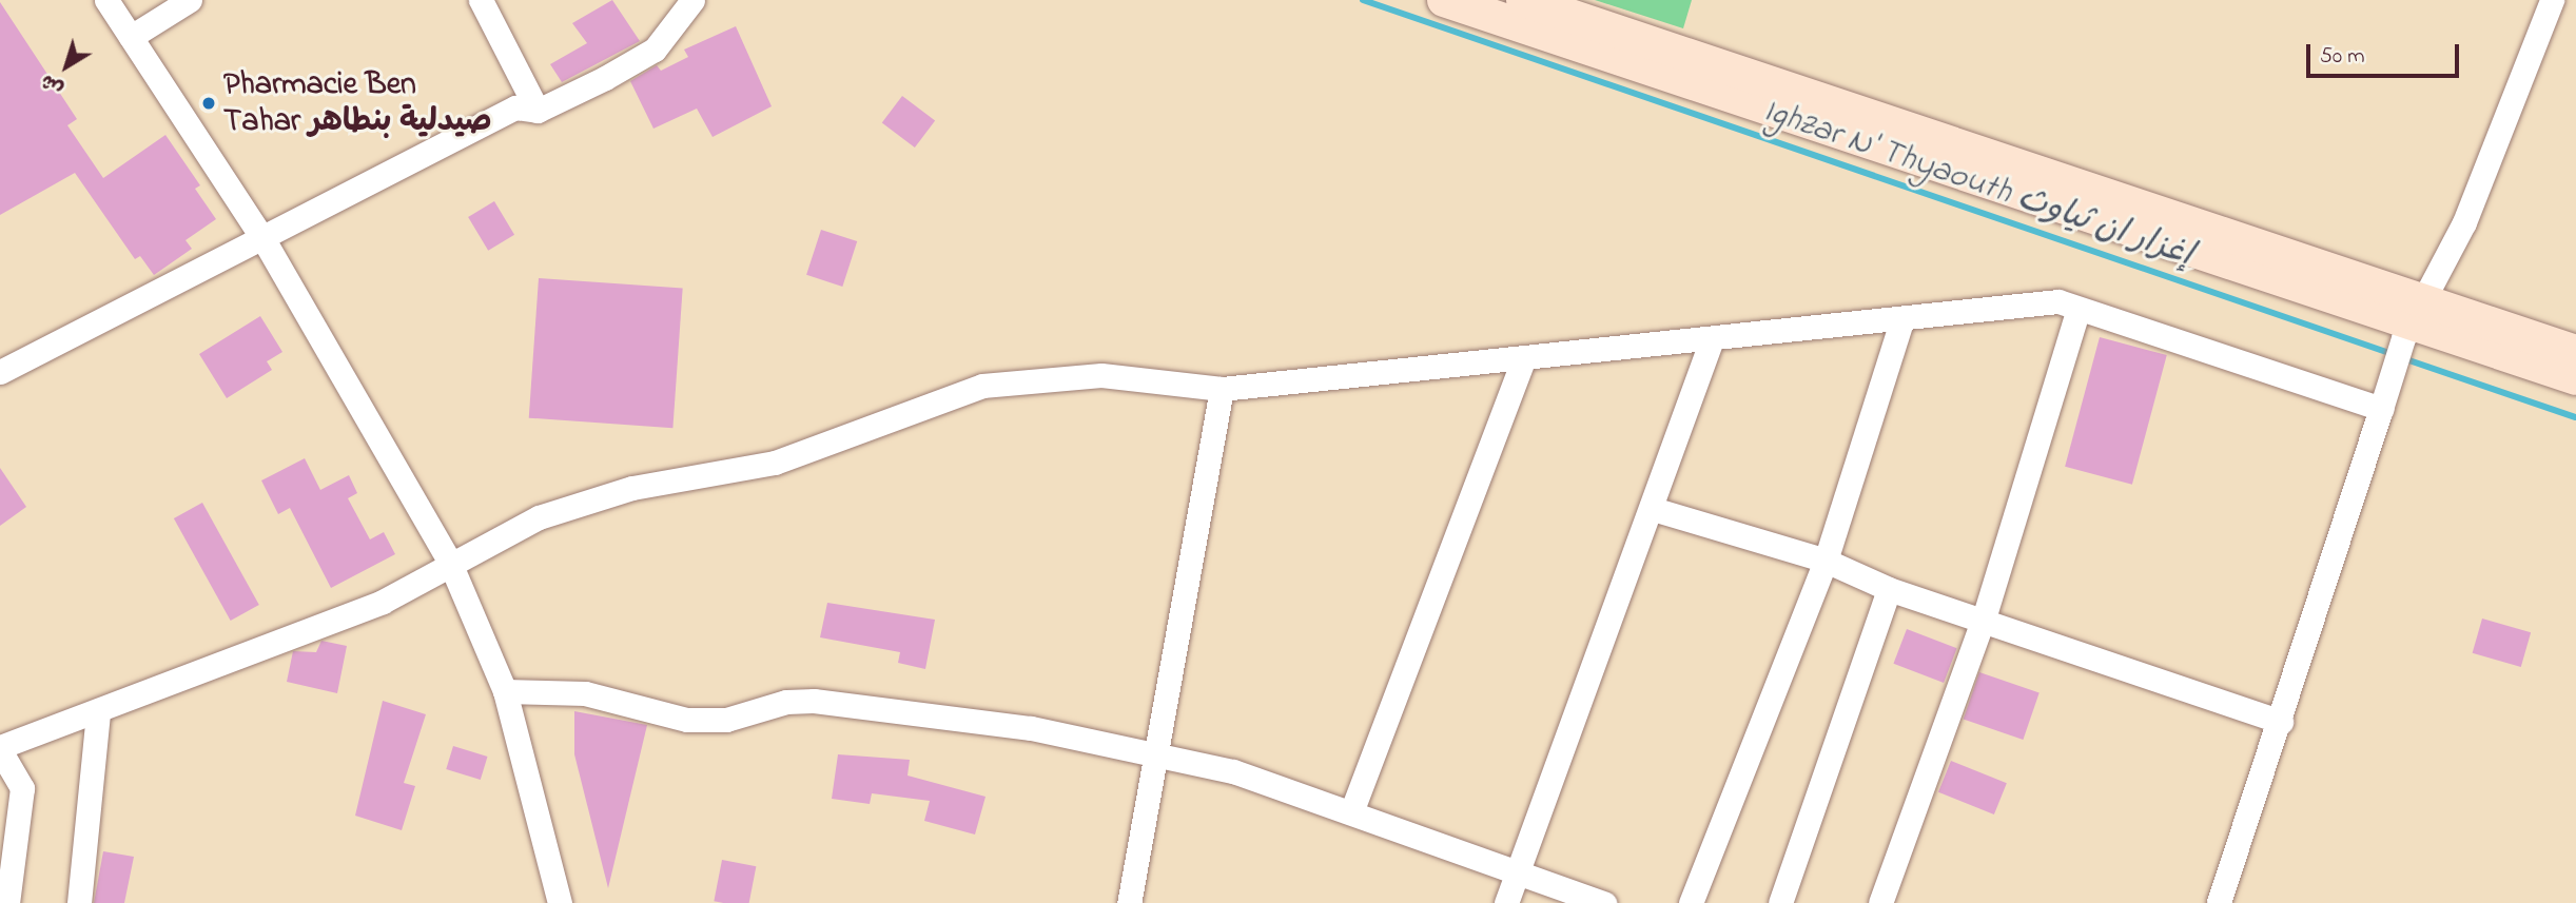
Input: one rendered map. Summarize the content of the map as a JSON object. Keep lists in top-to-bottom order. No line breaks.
{"water":["Ighzar N' Thyaouth إغزار ان ثياوث"],"places":["Pharmacie Ben Tahar صيدلية بنطاهر"],"scale_bar":"50 m","north":"bottom left"}
